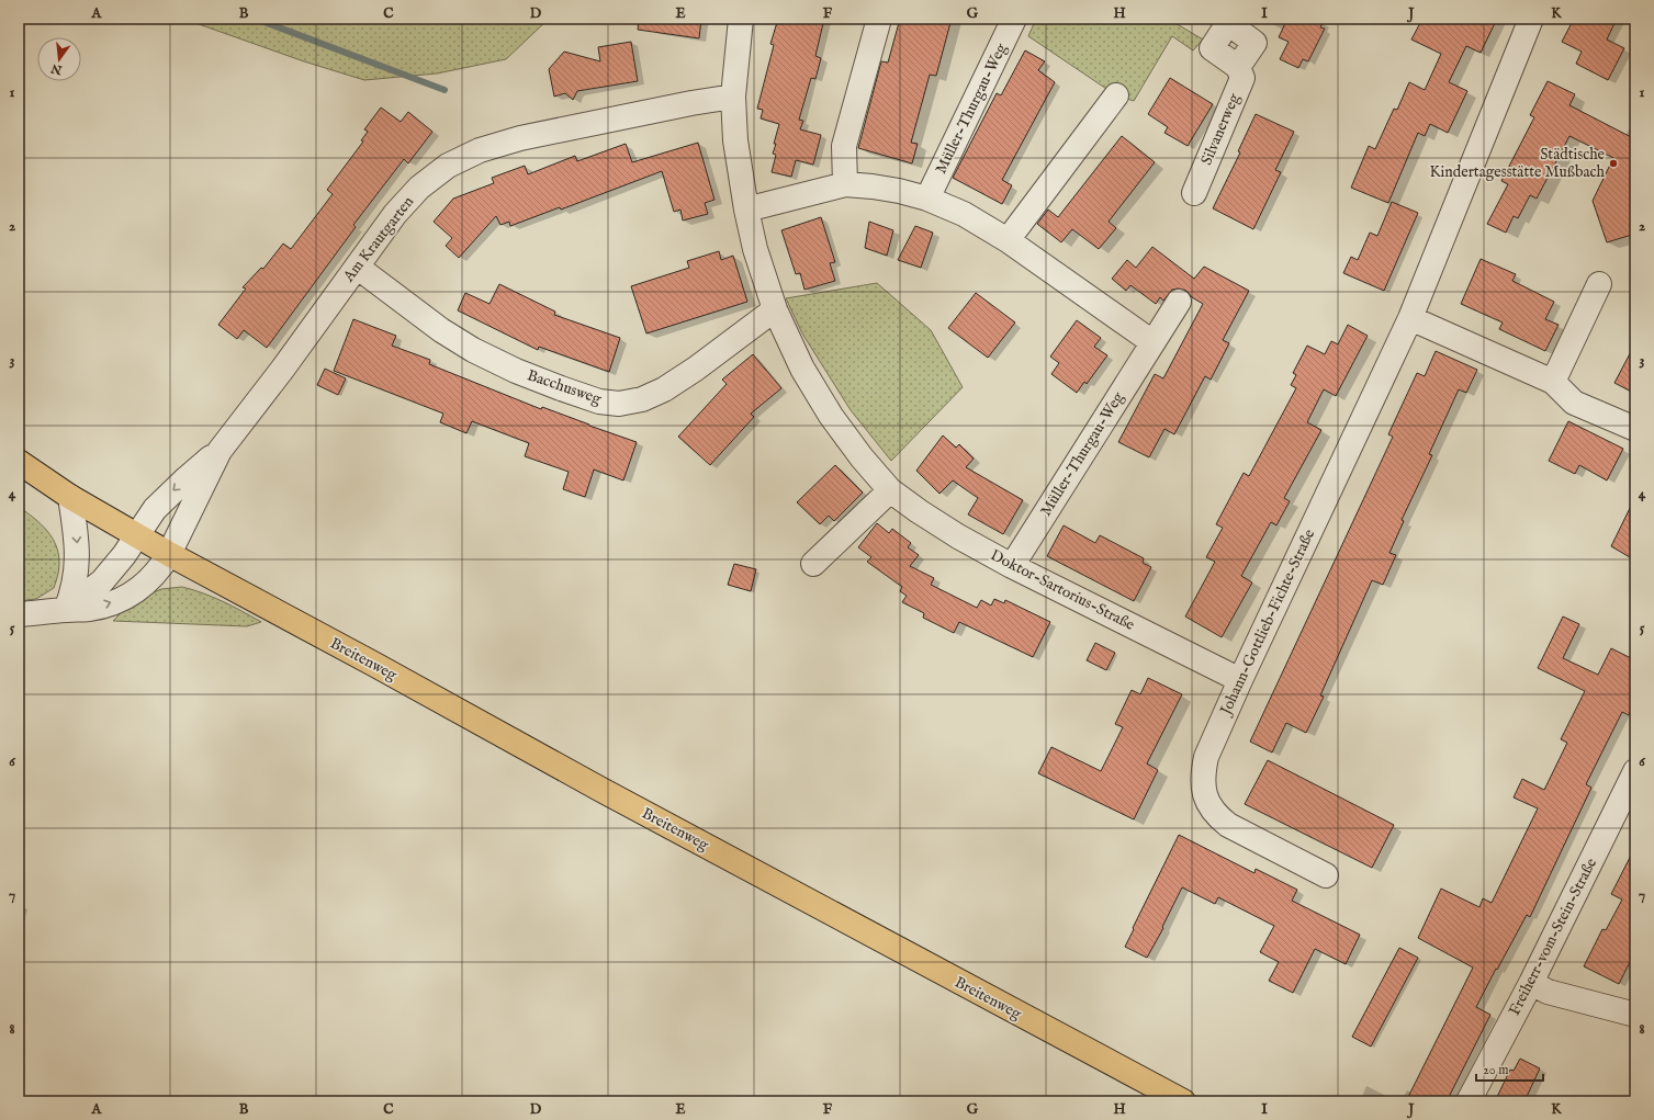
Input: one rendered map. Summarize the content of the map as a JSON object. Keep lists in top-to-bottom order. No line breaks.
{"streets":{"main road":["Breitenweg"],"street":["Müller-Thurgau-Weg","Silvanerweg","Am Krautgarten","Bacchusweg","Doktor-Sartorius-Straße","Johann-Gottlieb-Fichte-Straße","Freiherr-vom-Stein-Straße"]},"crossings":[["Müller-Thurgau-Weg","Doktor-Sartorius-Straße"],["Am Krautgarten","Bacchusweg"],["Am Krautgarten","Doktor-Sartorius-Straße"],["Am Krautgarten","Breitenweg"],["Bacchusweg","Doktor-Sartorius-Straße"],["Doktor-Sartorius-Straße","Johann-Gottlieb-Fichte-Straße"]],"places":["Städtische Kindertagesstätte Mußbach"],"scale_bar":"20 m","north":"bottom","grid":{"columns":["A","B","C","D","E","F","G","H","I","J","K"],"rows":["1","2","3","4","5","6","7","8"]}}
